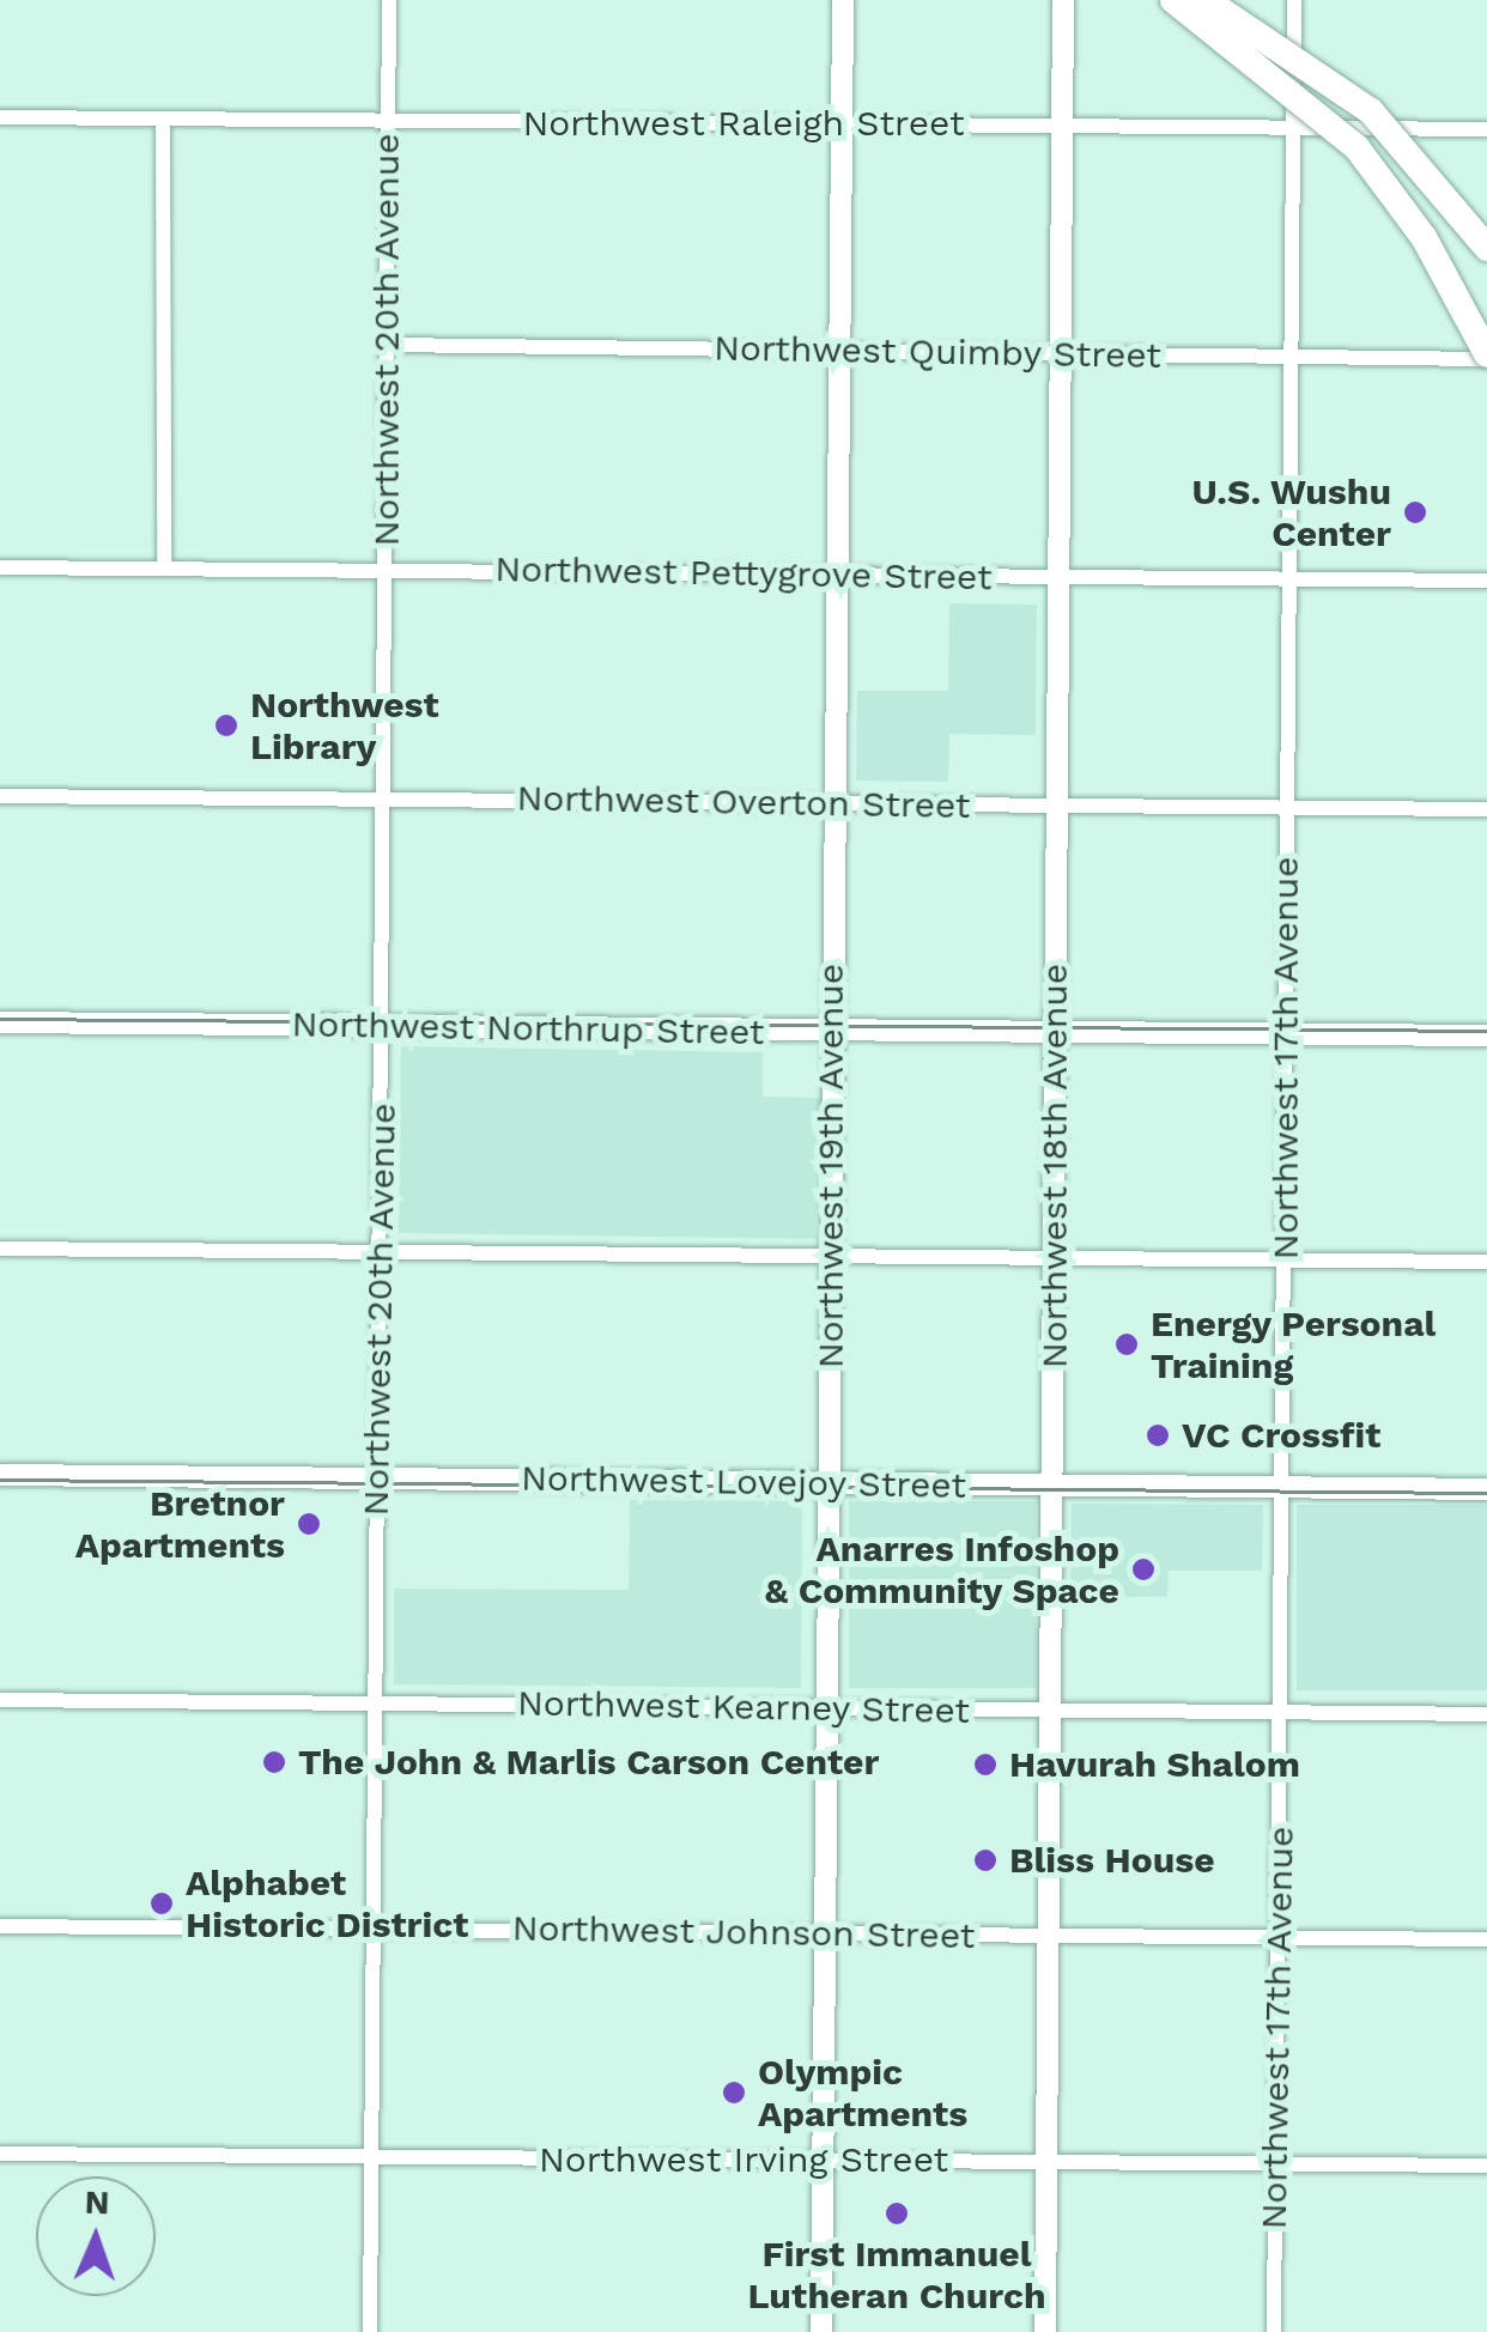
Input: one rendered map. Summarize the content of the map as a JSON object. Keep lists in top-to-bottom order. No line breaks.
{"streets":{"street":["Northwest Raleigh Street","Northwest 20th Avenue","Northwest Quimby Street","Northwest Pettygrove Street","Northwest Overton Street","Northwest Northrup Street","Northwest 17th Avenue","Northwest 19th Avenue","Northwest 18th Avenue","Northwest Lovejoy Street","Northwest Kearney Street","Northwest Johnson Street","Northwest Irving Street"]},"crossings":[["Northwest Raleigh Street","Northwest 20th Avenue"],["Northwest Raleigh Street","Northwest 17th Avenue"],["Northwest Raleigh Street","Northwest 19th Avenue"],["Northwest Raleigh Street","Northwest 18th Avenue"],["Northwest 20th Avenue","Northwest Quimby Street"],["Northwest 20th Avenue","Northwest Pettygrove Street"],["Northwest 20th Avenue","Northwest Overton Street"],["Northwest 20th Avenue","Northwest Northrup Street"],["Northwest 20th Avenue","Northwest Lovejoy Street"],["Northwest 20th Avenue","Northwest Kearney Street"],["Northwest 20th Avenue","Northwest Johnson Street"],["Northwest 20th Avenue","Northwest Irving Street"],["Northwest Quimby Street","Northwest 17th Avenue"],["Northwest Quimby Street","Northwest 19th Avenue"],["Northwest Quimby Street","Northwest 18th Avenue"],["Northwest Pettygrove Street","Northwest 17th Avenue"],["Northwest Pettygrove Street","Northwest 19th Avenue"],["Northwest Pettygrove Street","Northwest 18th Avenue"],["Northwest Overton Street","Northwest 17th Avenue"],["Northwest Overton Street","Northwest 19th Avenue"],["Northwest Overton Street","Northwest 18th Avenue"],["Northwest Northrup Street","Northwest 17th Avenue"],["Northwest Northrup Street","Northwest 19th Avenue"],["Northwest Northrup Street","Northwest 18th Avenue"],["Northwest 17th Avenue","Northwest Lovejoy Street"],["Northwest 17th Avenue","Northwest Kearney Street"],["Northwest 17th Avenue","Northwest Johnson Street"],["Northwest 17th Avenue","Northwest Irving Street"],["Northwest 19th Avenue","Northwest Lovejoy Street"],["Northwest 19th Avenue","Northwest Kearney Street"],["Northwest 19th Avenue","Northwest Johnson Street"],["Northwest 19th Avenue","Northwest Irving Street"],["Northwest 18th Avenue","Northwest Lovejoy Street"],["Northwest 18th Avenue","Northwest Kearney Street"],["Northwest 18th Avenue","Northwest Johnson Street"],["Northwest 18th Avenue","Northwest Irving Street"]],"places":["U.S. Wushu Center","Northwest Library","Energy Personal Training","VC Crossfit","Bretnor Apartments","Anarres Infoshop & Community Space","The John & Marlis Carson Center","Havurah Shalom","Bliss House","Alphabet Historic District","Olympic Apartments","First Immanuel Lutheran Church"],"north":"top"}
